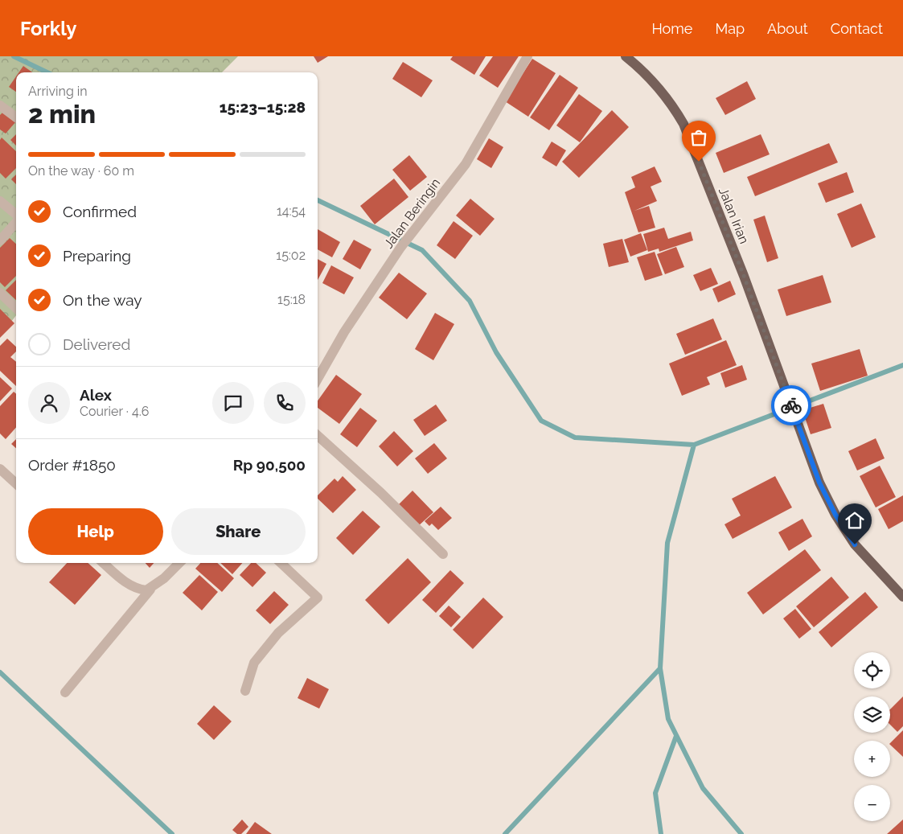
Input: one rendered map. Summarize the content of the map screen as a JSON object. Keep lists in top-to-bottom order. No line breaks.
{"streets":{"main road":["Jalan Irian"],"street":["Jalan Beringin"]},"page":{"header":"Forkly","nav":["Home","Map","About","Contact"],"heading":["2 min","Arriving in","15:23–15:28"],"panel":["Alex","Courier · 4.6","Order #1850","Rp 90,500"],"bar":"On the way · 60 m","list":[["Confirmed","14:54"],["Preparing","15:02"],["On the way","15:18"],"Delivered"],"buttons":["Help","Share"],"map_buttons":["+","−"]}}
